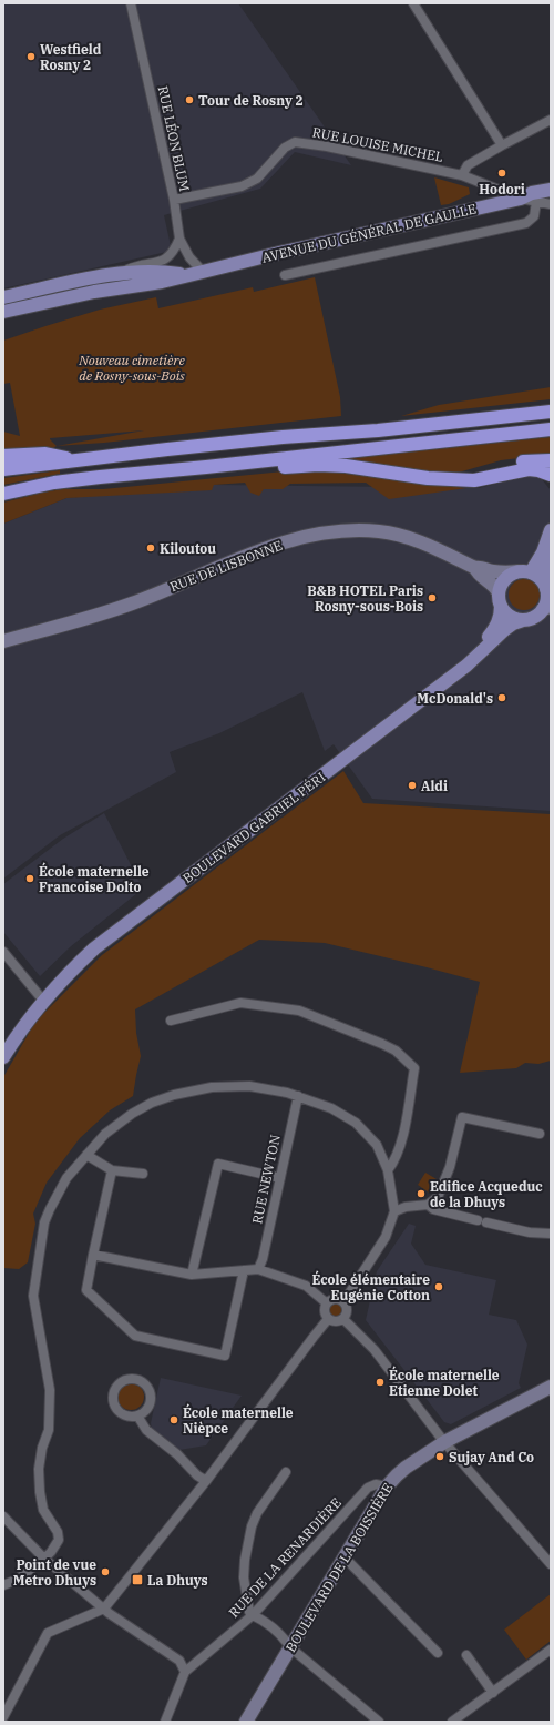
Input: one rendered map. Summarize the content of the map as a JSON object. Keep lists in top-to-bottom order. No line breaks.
{"streets":{"main road":["AVENUE DU GÉNÉRAL DE GAULLE","BOULEVARD GABRIEL PÉRI"],"street":["RUE LÉON BLUM","RUE LOUISE MICHEL","RUE DE LISBONNE","RUE NEWTON","RUE DE LA RENARDIÈRE","BOULEVARD DE LA BOISSIÈRE"]},"crossings":[["RUE LÉON BLUM","RUE LOUISE MICHEL"],["RUE LÉON BLUM","AVENUE DU GÉNÉRAL DE GAULLE"],["RUE LOUISE MICHEL","AVENUE DU GÉNÉRAL DE GAULLE"],["RUE DE LISBONNE","BOULEVARD GABRIEL PÉRI"],["RUE DE LA RENARDIÈRE","BOULEVARD DE LA BOISSIÈRE"]],"parks":["Nouveau cimetière de Rosny-sous-Bois"],"places":{"other":["Westfield Rosny 2","Tour de Rosny 2","Hodori","Kiloutou","B&B HOTEL Paris Rosny-sous-Bois","McDonald's","Aldi","École maternelle Francoise Dolto","Edifice Acqueduc de la Dhuys","École élémentaire Eugénie Cotton","École maternelle Etienne Dolet","École maternelle Nièpce","Sujay And Co","Point de vue Metro Dhuys"],"transit":["La Dhuys"]}}
